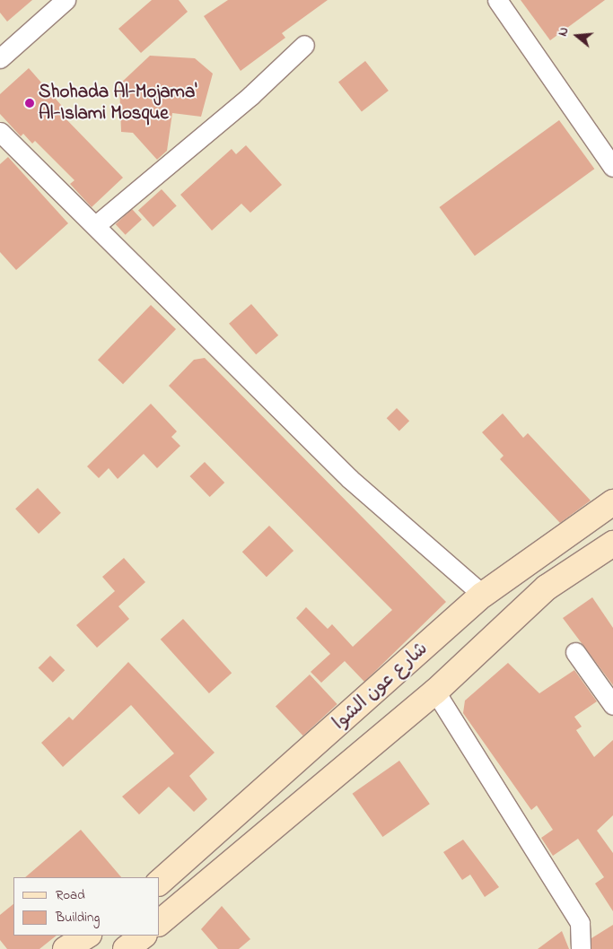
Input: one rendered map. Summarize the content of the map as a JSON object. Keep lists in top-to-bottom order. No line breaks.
{"streets":{"main road":["شارع عون الشوا"]},"places":["Shohada Al-Mojama' Al-Islami Mosque"],"legend":["Road","Building"],"north":"left"}
